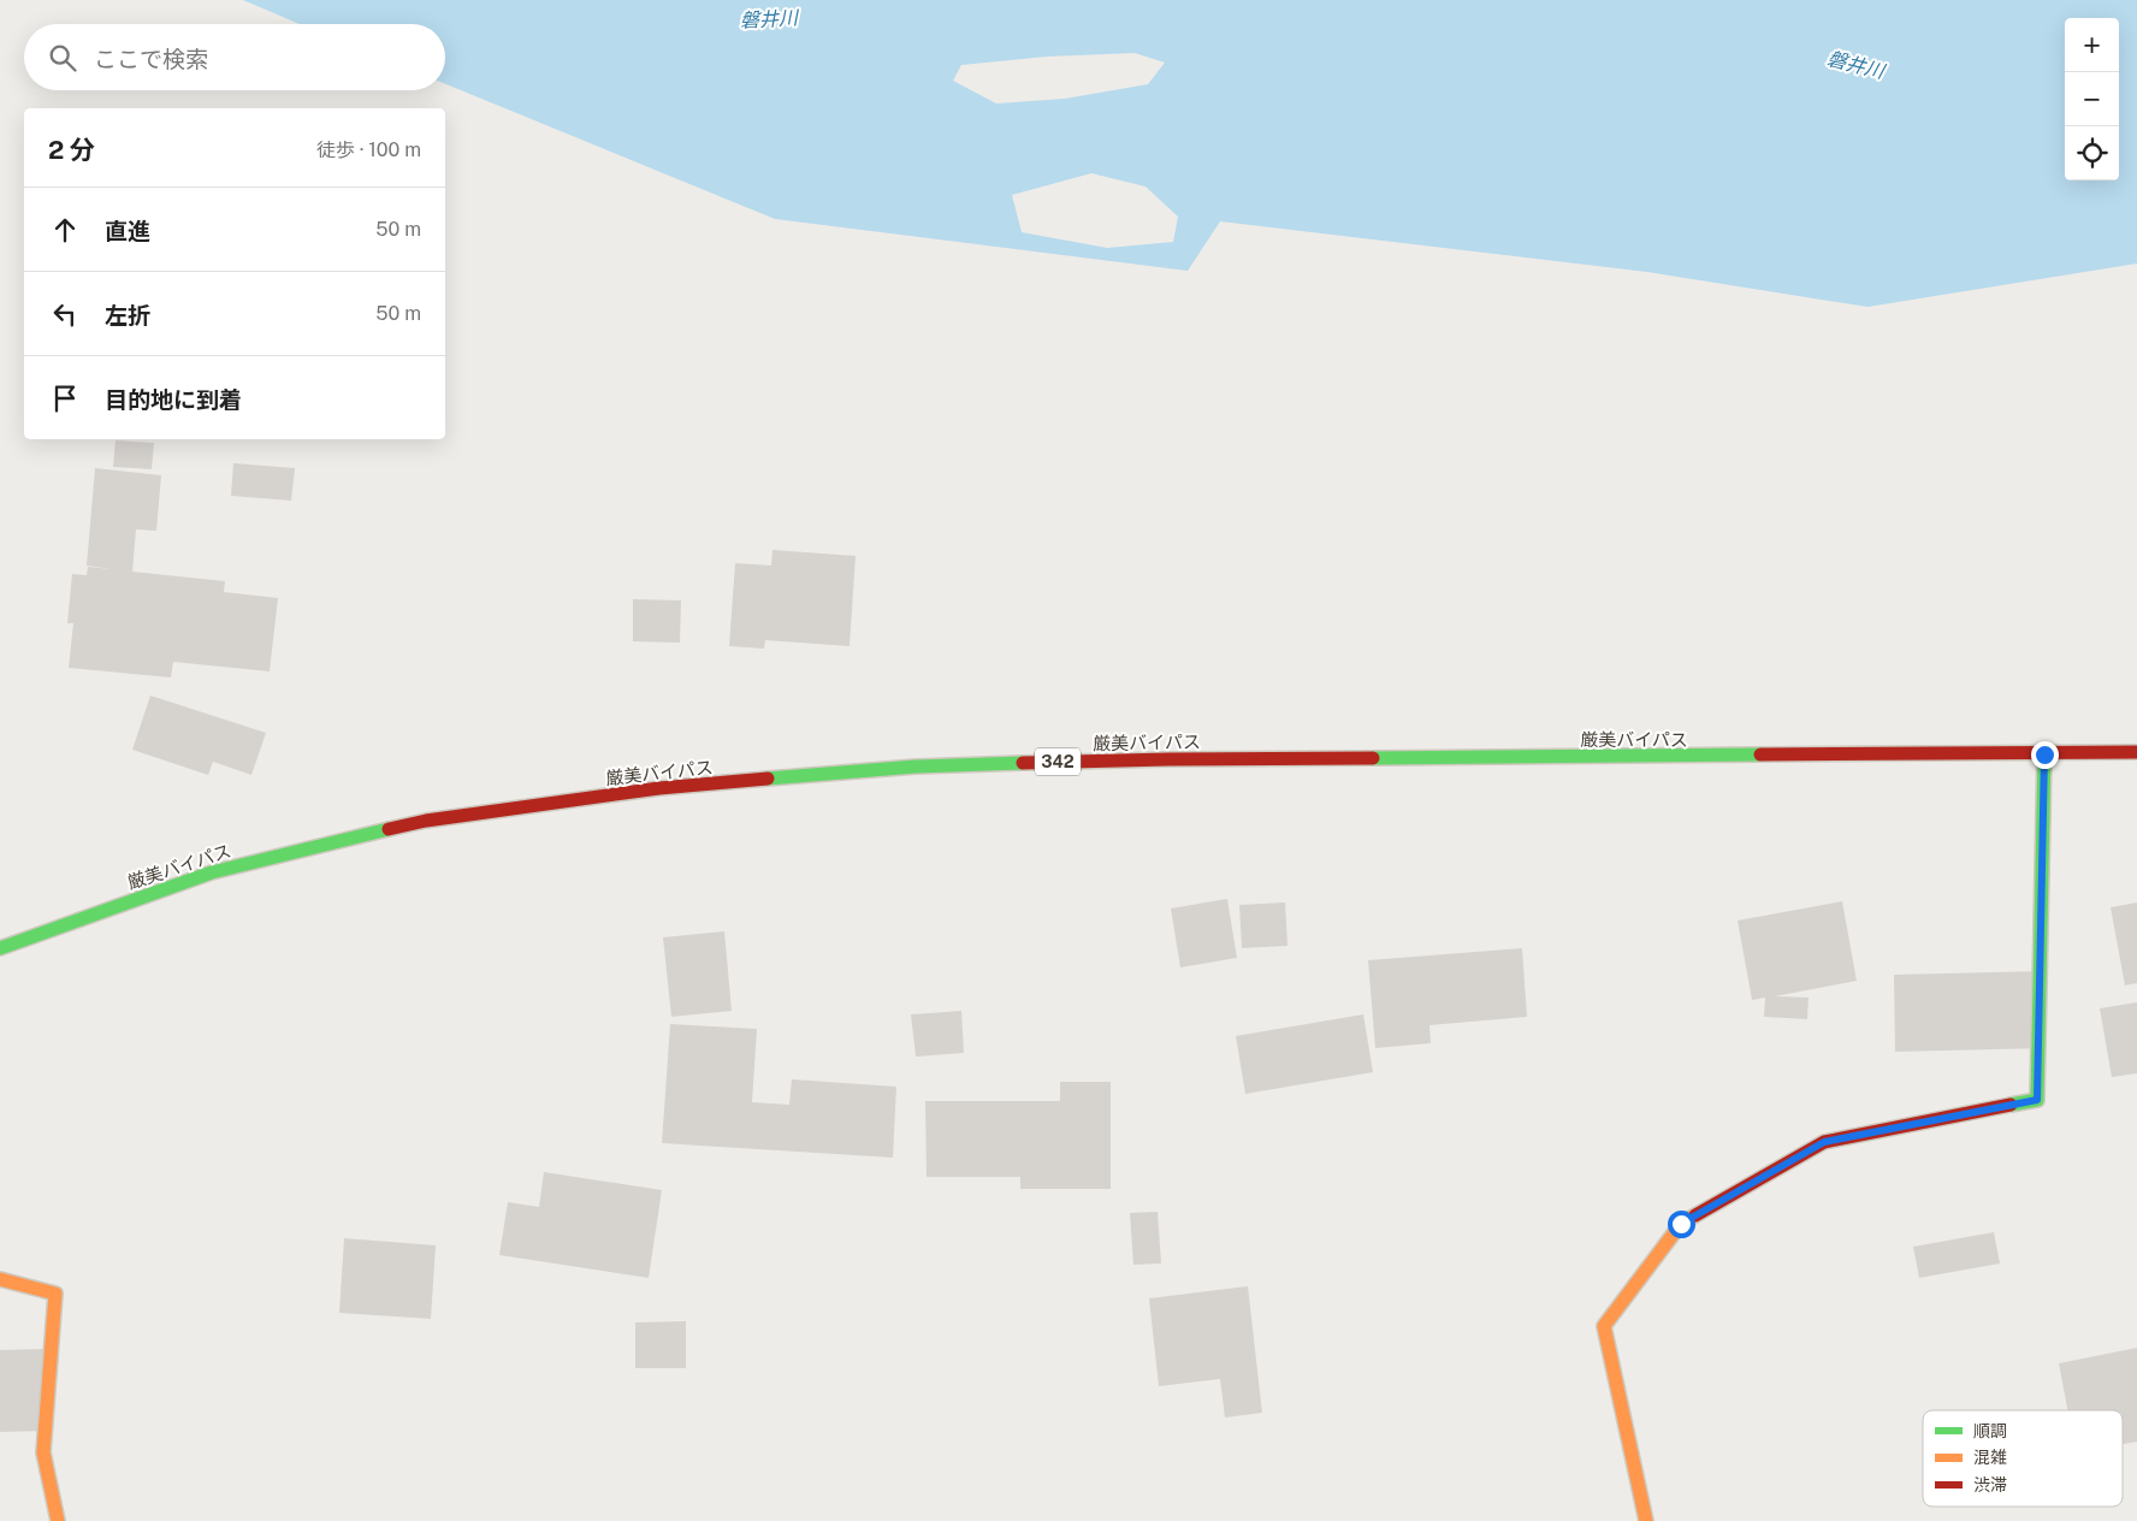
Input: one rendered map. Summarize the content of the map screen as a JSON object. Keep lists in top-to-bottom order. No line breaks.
{"streets":{"main road":["厳美バイパス","342"]},"water":["磐井川"],"legend":["順調","混雑","渋滞"],"page":{"map_buttons":["+","−"],"search":"ここで検索","heading":["2 分","徒歩 · 100 m"],"list":[["直進","50 m"],["左折","50 m"],"目的地に到着"]}}
